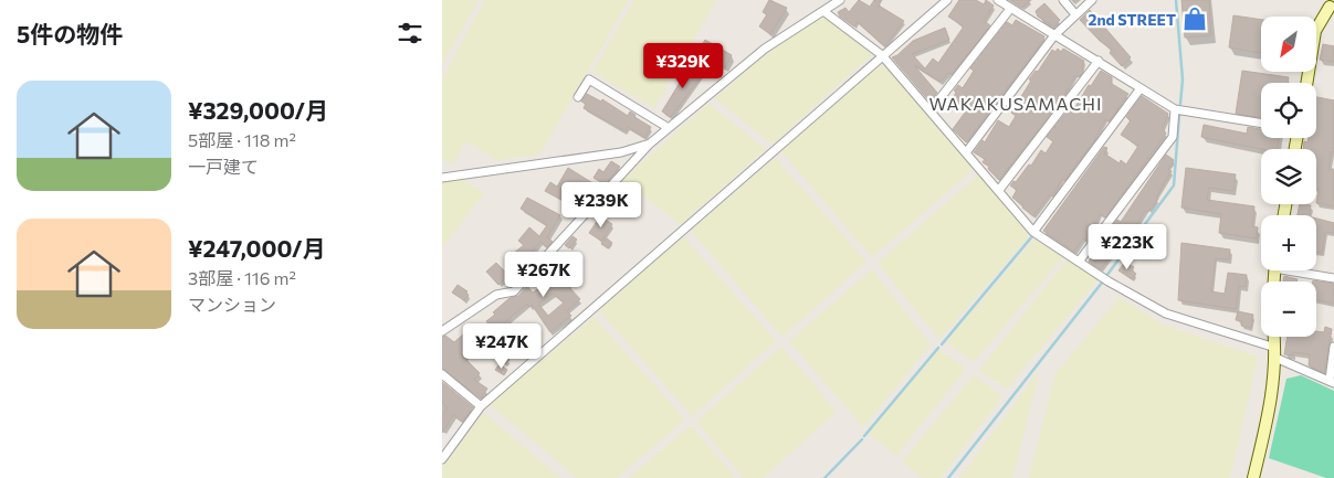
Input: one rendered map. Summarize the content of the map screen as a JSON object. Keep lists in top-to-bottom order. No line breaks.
{"districts":["WAKAKUSAMACHI"],"places":{"shop":["2nd STREET"]},"north":"bottom left","page":{"heading":"5件の物件","map_buttons":["+","−"],"price":["¥329K","¥239K","¥223K","¥267K","¥247K"],"list":[{"name":"¥329,000/月","note":"5部屋 · 118 m² · 一戸建て"},{"name":"¥247,000/月","note":"3部屋 · 116 m² · マンション"}]}}
